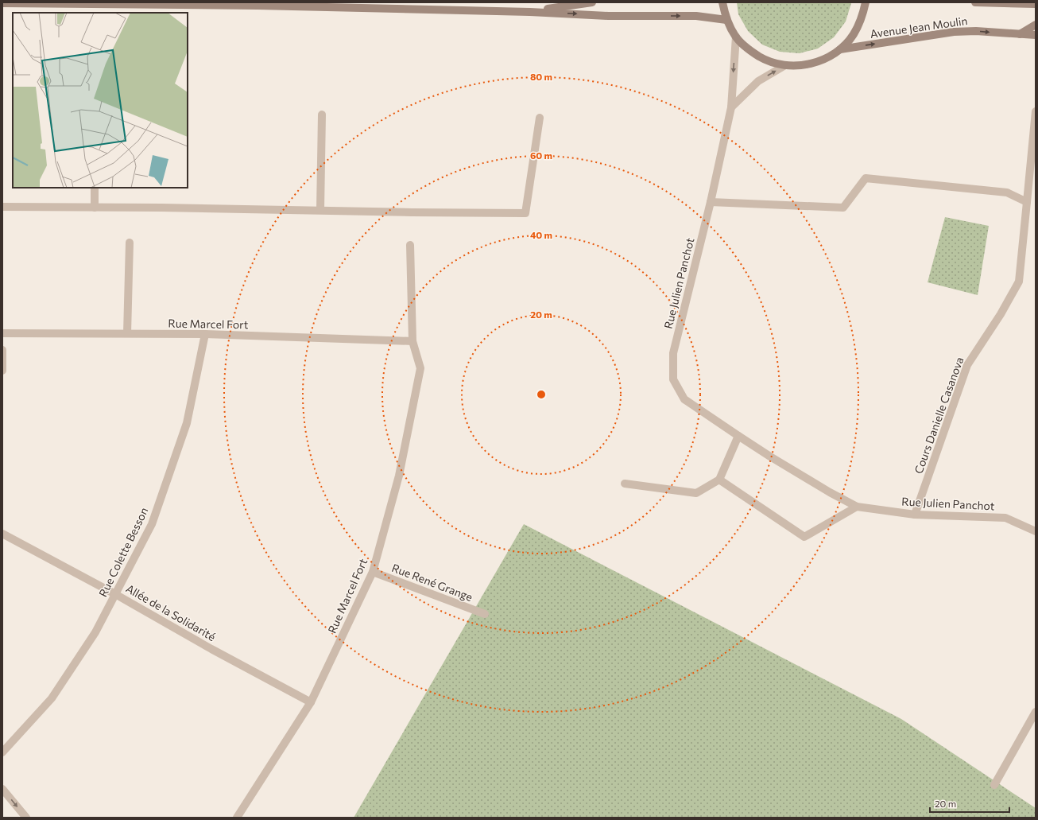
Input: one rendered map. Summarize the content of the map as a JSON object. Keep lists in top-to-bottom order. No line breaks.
{"streets":{"main road":["Avenue Jean Moulin"],"street":["Rue Julien Panchot","Rue Marcel Fort","Cours Danielle Casanova","Rue Colette Besson","Rue René Grange","Allée de la Solidarité"]},"crossings":[["Rue Julien Panchot","Cours Danielle Casanova"],["Rue Marcel Fort","Rue Colette Besson"],["Rue Marcel Fort","Rue René Grange"],["Rue Marcel Fort","Allée de la Solidarité"],["Rue Colette Besson","Allée de la Solidarité"]],"one_way":["Avenue Jean Moulin"],"scale_bar":"20 m","rings":["80 m","60 m","40 m","20 m"]}
